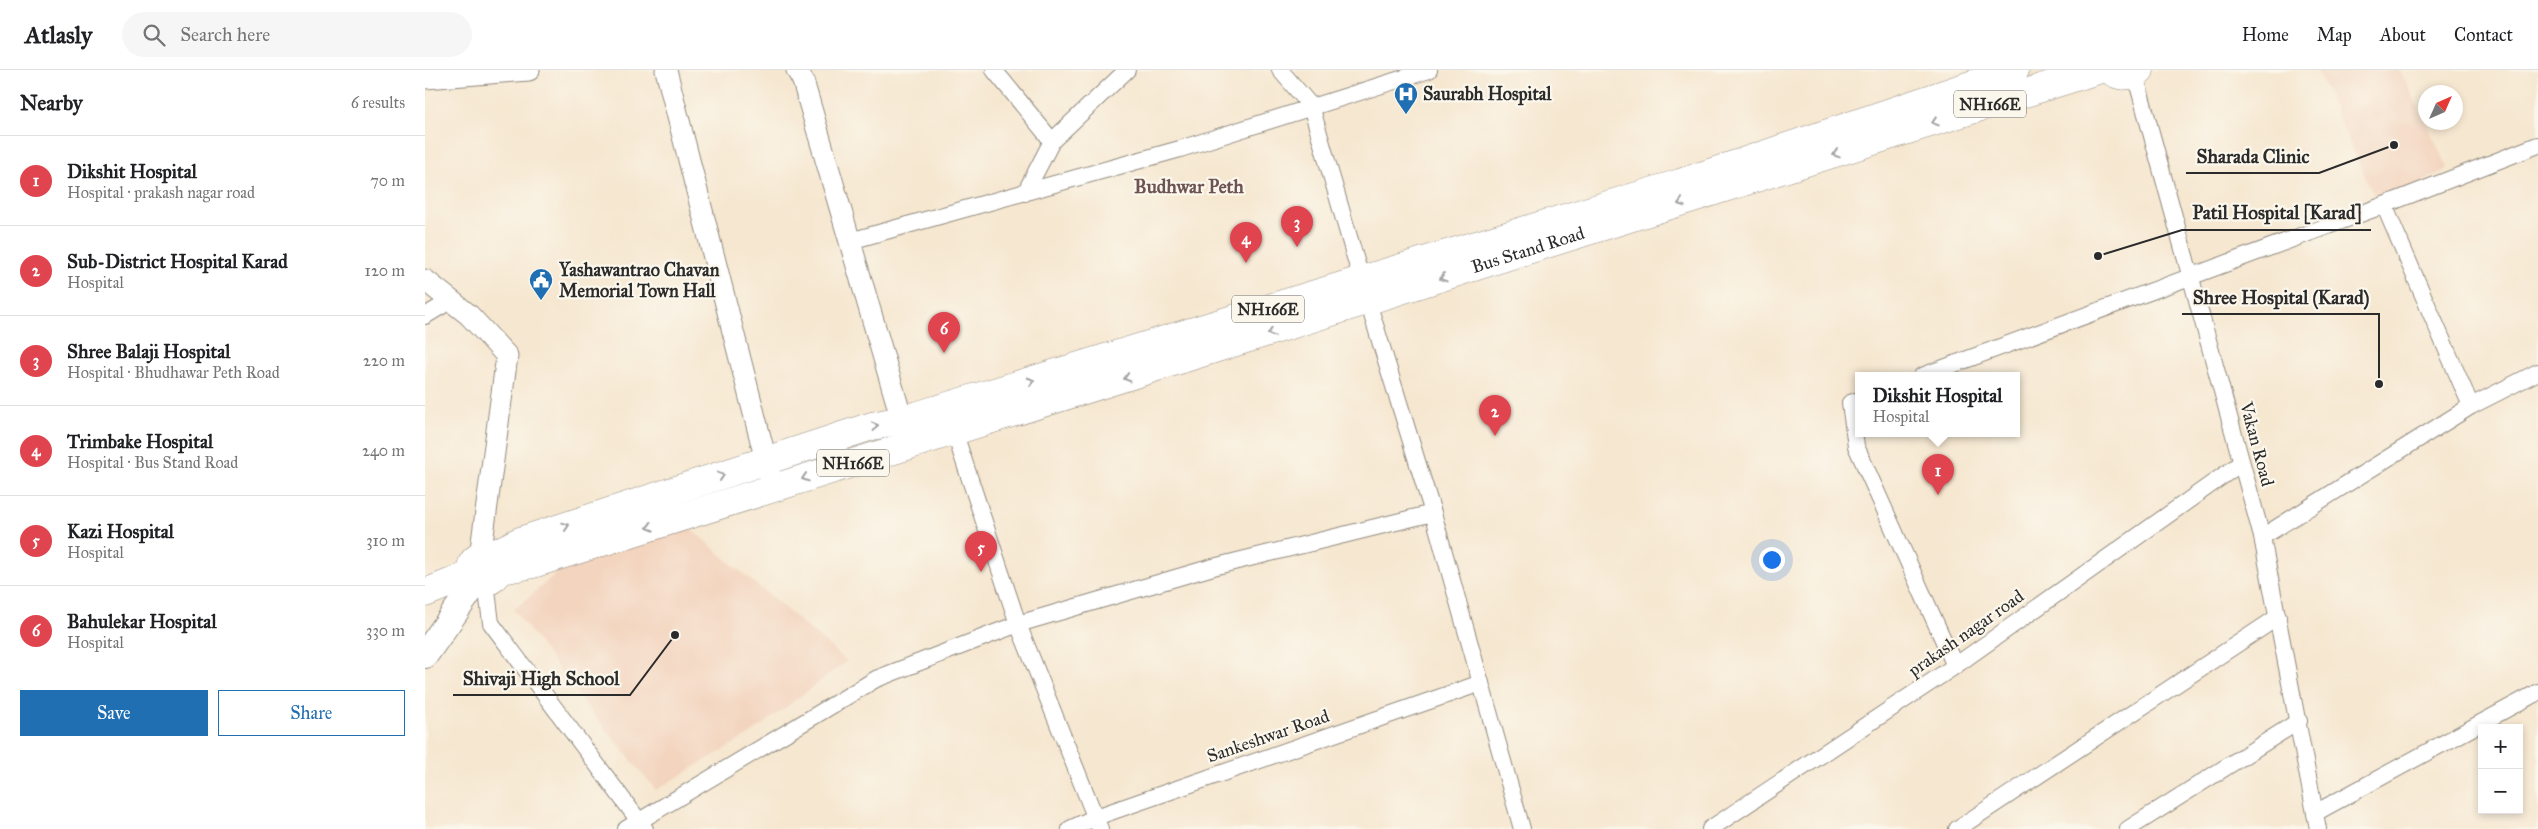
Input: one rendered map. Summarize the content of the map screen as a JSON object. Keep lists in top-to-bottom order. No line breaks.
{"streets":{"highway":["NH166E","Bus Stand Road"],"street":["Vakan Road","prakash nagar road","Sankeshwar Road"]},"crossings":[["NH166E","Bus Stand Road"],["Vakan Road","prakash nagar road"]],"districts":["Budhwar Peth"],"places":{"hospital":["Saurabh Hospital"],"other":["Sharada Clinic","Patil Hospital [Karad]","Shree Hospital (Karad)","Shivaji High School"],"public building":["Yashawantrao Chavan Memorial Town Hall"]},"north":"top right","page":{"header":"Atlasly","search":"Search here","nav":["Home","Map","About","Contact"],"heading":["Nearby","6 results"],"list":[{"mark":"1","name":"Dikshit Hospital","note":"Hospital · prakash nagar road","value":"70 m"},{"mark":"2","name":"Sub-District Hospital Karad","note":"Hospital","value":"120 m"},{"mark":"3","name":"Shree Balaji Hospital","note":"Hospital · Bhudhawar Peth Road","value":"220 m"},{"mark":"4","name":"Trimbake Hospital","note":"Hospital · Bus Stand Road","value":"240 m"},{"mark":"5","name":"Kazi Hospital","note":"Hospital","value":"310 m"},{"mark":"6","name":"Bahulekar Hospital","note":"Hospital","value":"330 m"}],"pins":["3","4","6","2","1","5"],"popup":["Dikshit Hospital","Hospital"],"buttons":["Save","Share"],"map_buttons":["+","−"]}}
